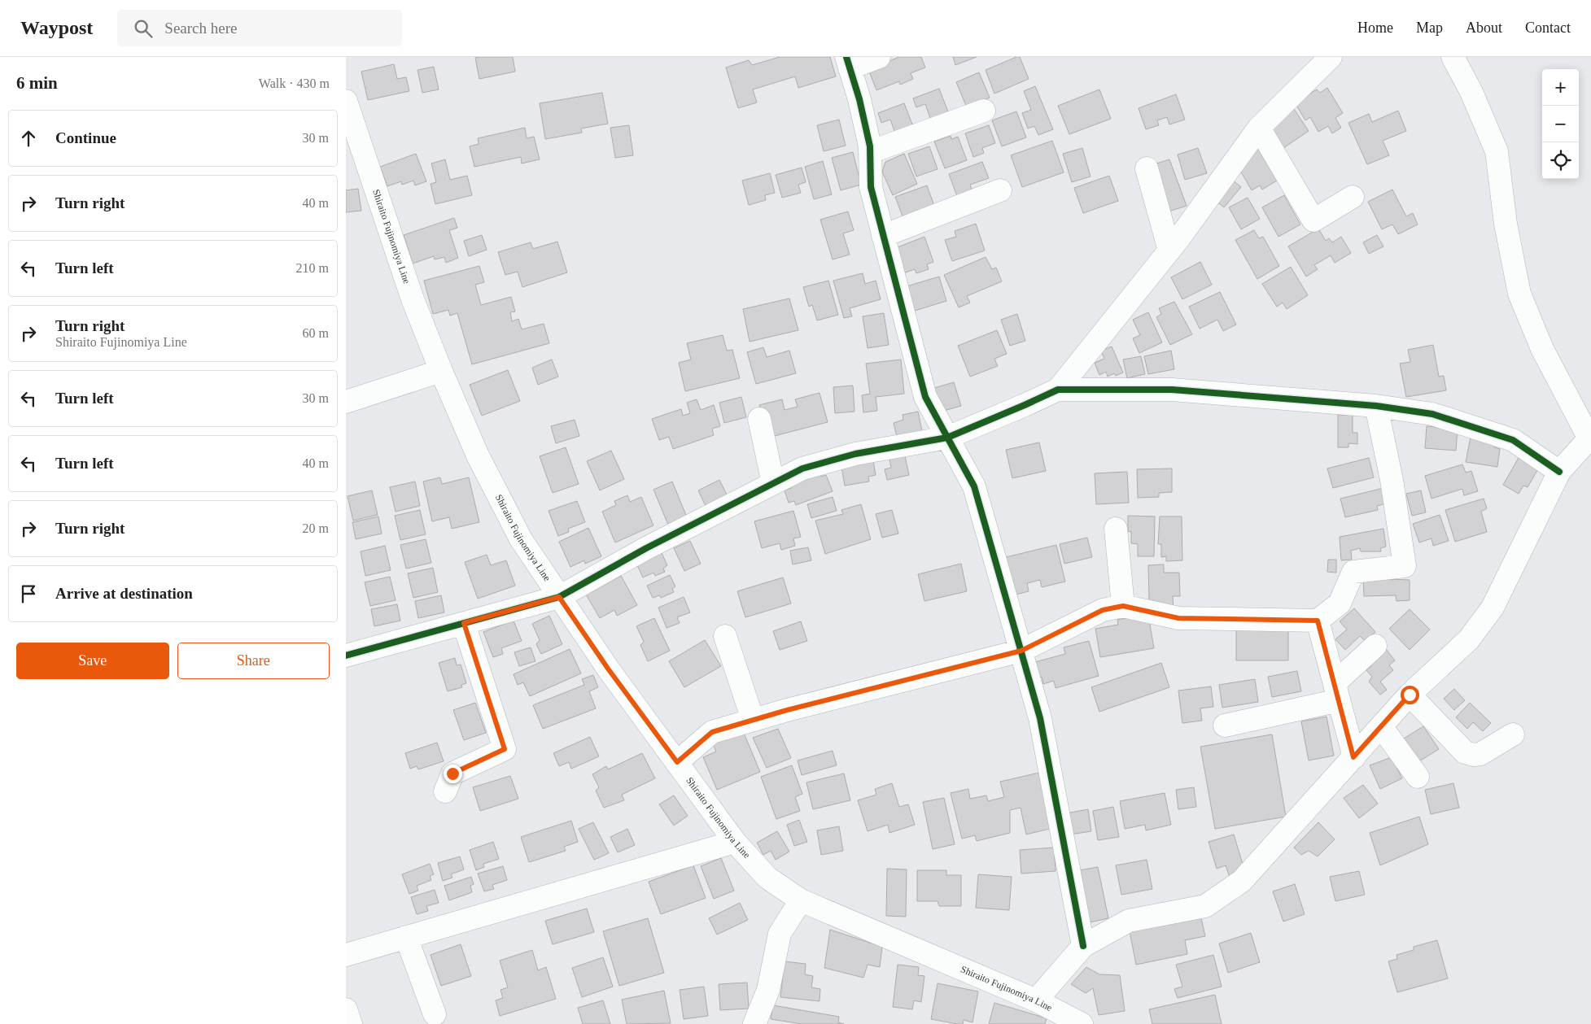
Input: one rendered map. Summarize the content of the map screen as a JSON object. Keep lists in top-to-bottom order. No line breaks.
{"streets":{"street":["Shiraito Fujinomiya Line"]},"page":{"header":"Waypost","search":"Search here","nav":["Home","Map","About","Contact"],"heading":["6 min","Walk · 430 m"],"map_buttons":["+","−"],"list":[["Continue","30 m"],["Turn right","40 m"],["Turn left","210 m"],["Turn right","Shiraito Fujinomiya Line","60 m"],["Turn left","30 m"],["Turn left","40 m"],["Turn right","20 m"],"Arrive at destination"],"buttons":["Save","Share"]}}
